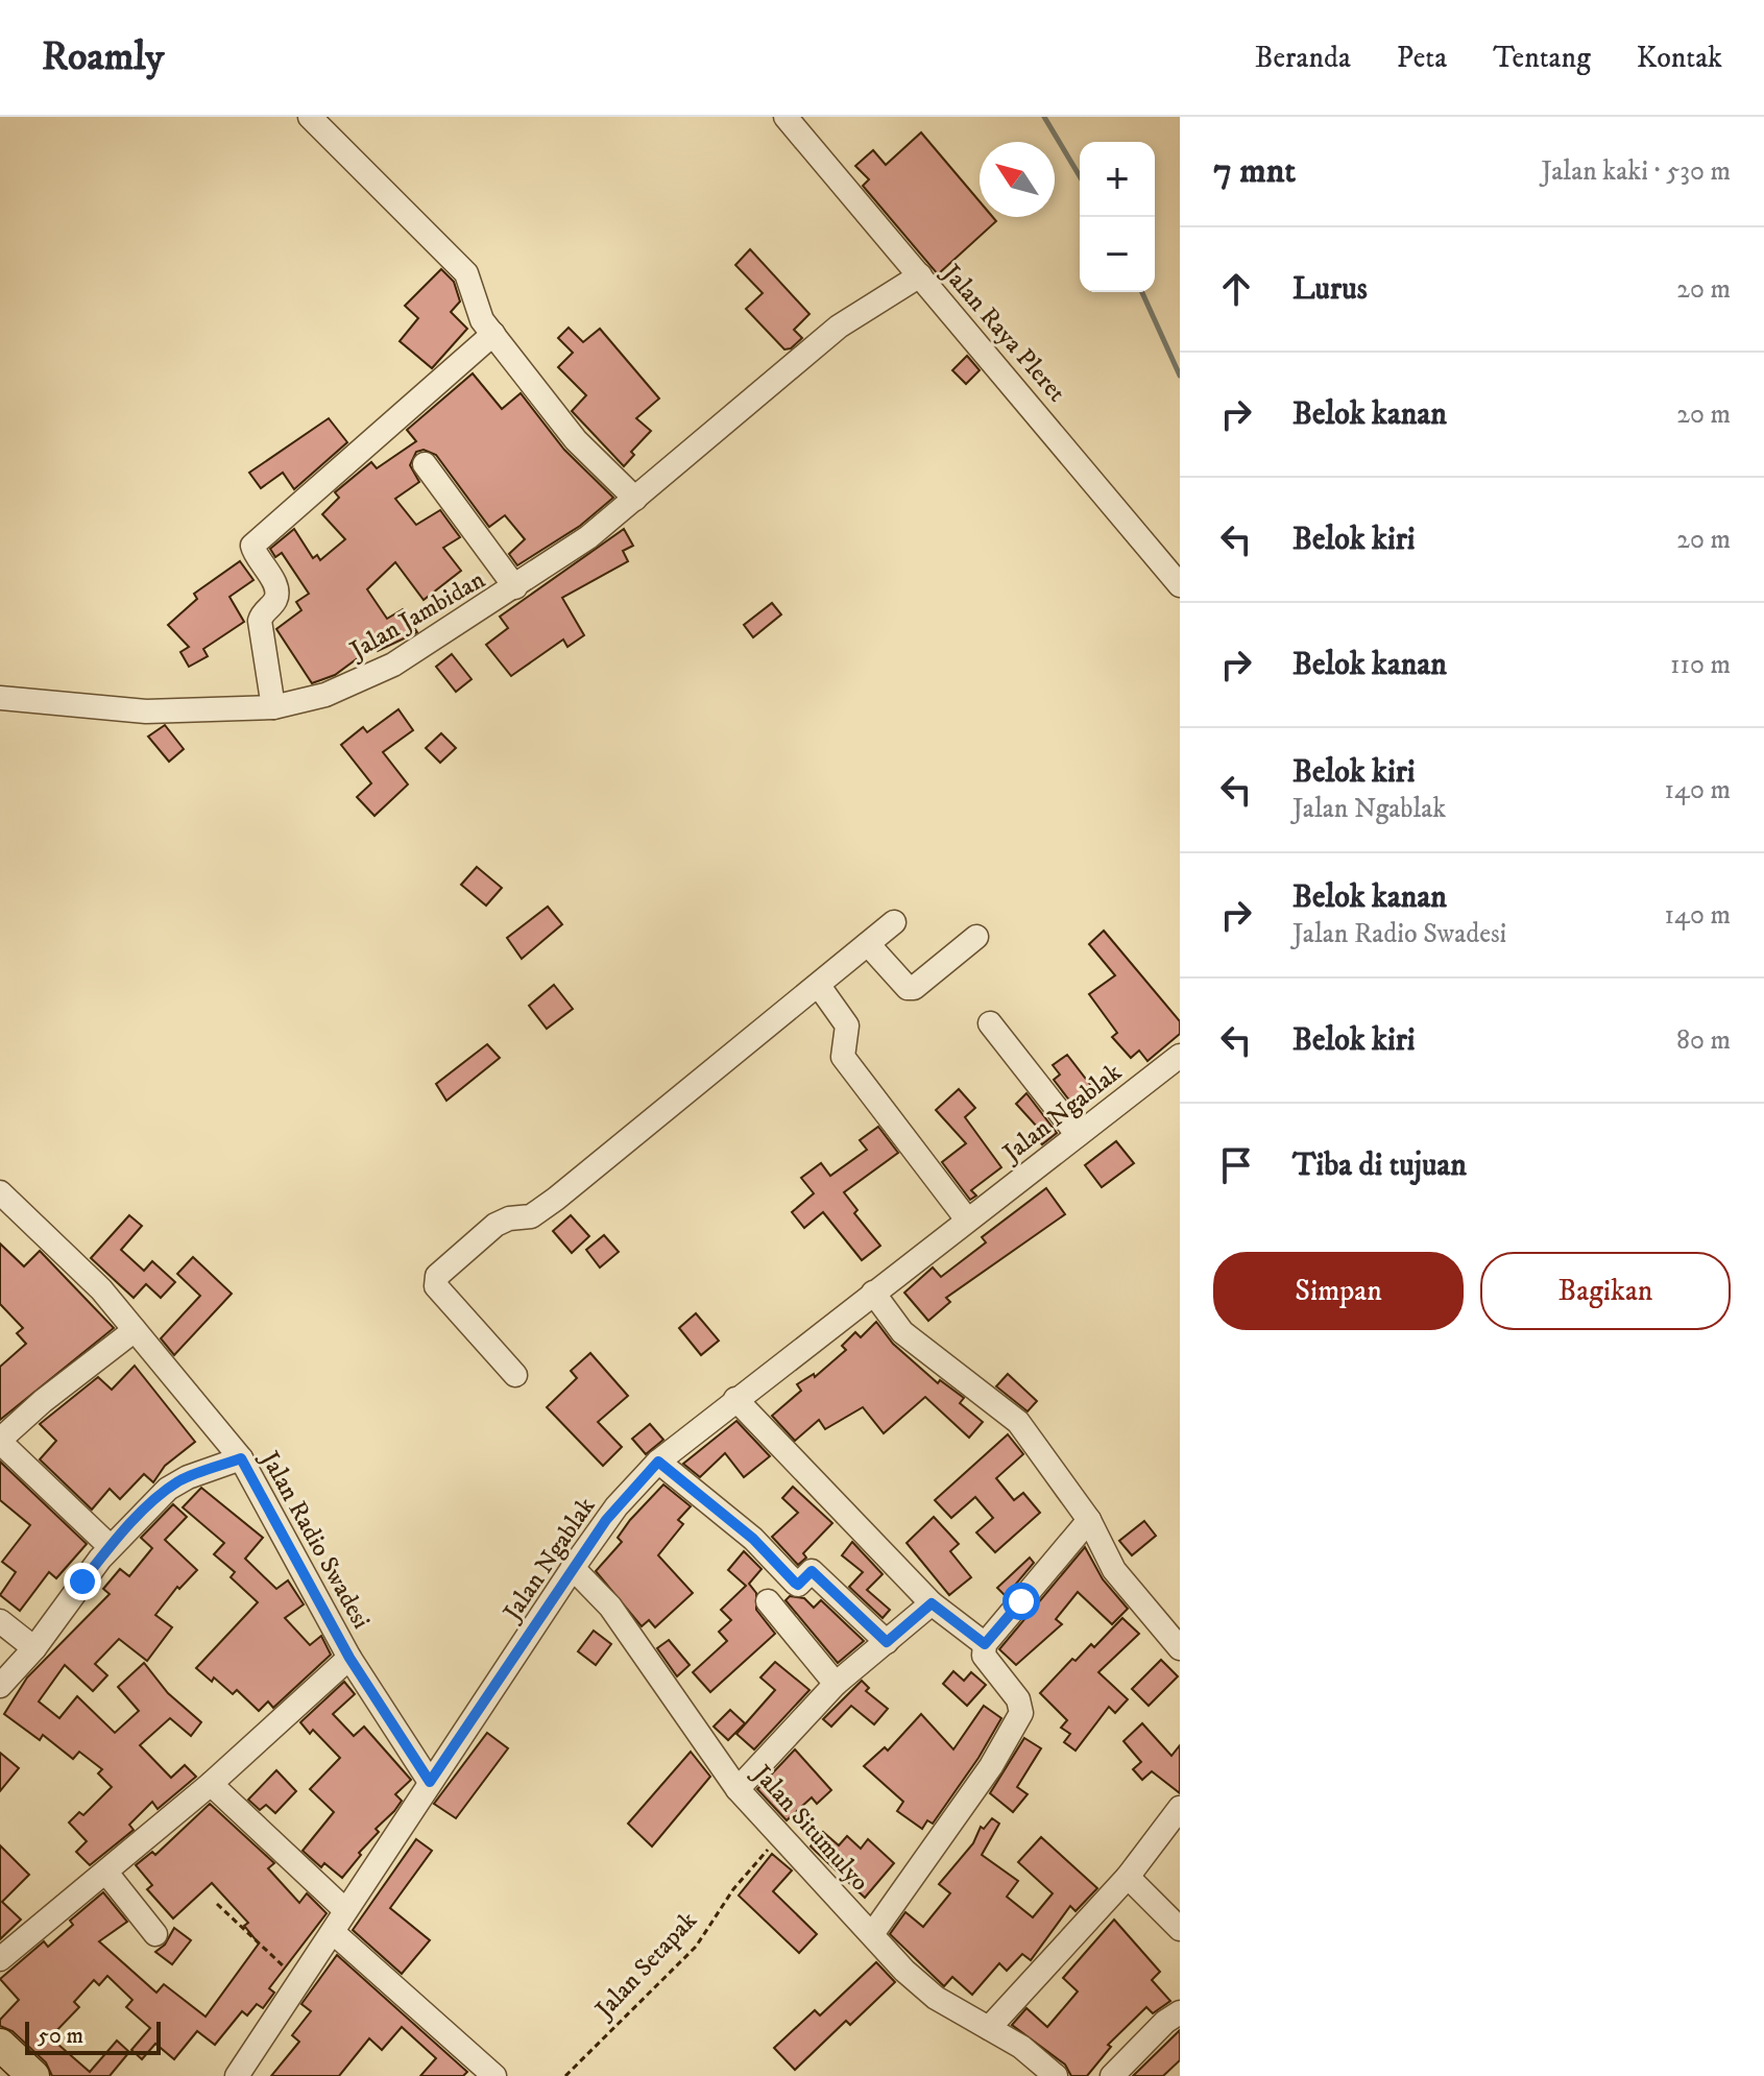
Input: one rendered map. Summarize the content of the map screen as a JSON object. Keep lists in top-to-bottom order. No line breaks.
{"streets":{"street":["Jalan Raya Pleret","Jalan Jambidan","Jalan Ngablak","Jalan Radio Swadesi","Jalan Situmulyo"],"path":["Jalan Setapak"]},"crossings":[["Jalan Raya Pleret","Jalan Jambidan"],["Jalan Ngablak","Jalan Radio Swadesi"],["Jalan Ngablak","Jalan Situmulyo"],["Jalan Situmulyo","Jalan Setapak"]],"scale_bar":"50 m","north":"top left","page":{"header":"Roamly","nav":["Beranda","Peta","Tentang","Kontak"],"heading":["7 mnt","Jalan kaki · 530 m"],"map_buttons":["+","−"],"list":[["Lurus","20 m"],["Belok kanan","20 m"],["Belok kiri","20 m"],["Belok kanan","110 m"],["Belok kiri","Jalan Ngablak","140 m"],["Belok kanan","Jalan Radio Swadesi","140 m"],["Belok kiri","80 m"],"Tiba di tujuan"],"buttons":["Simpan","Bagikan"],"scale":"50 m"}}
